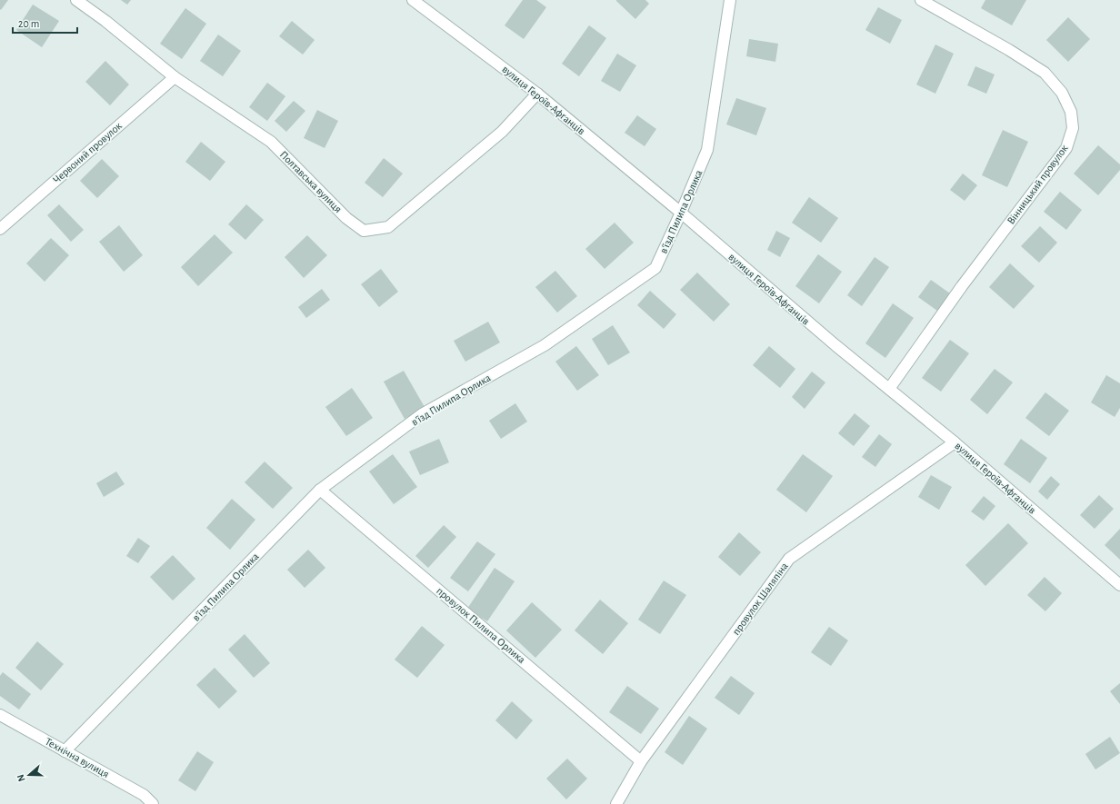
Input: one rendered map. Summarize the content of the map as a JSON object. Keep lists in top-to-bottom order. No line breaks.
{"streets":{"street":["вулиця Героїв-Афганців","Червоний провулок","Полтавська вулиця","Вінницький провулок","в'їзд Пилипа Орлика","провулок Шаляпіна","провулок Пилипа Орлика","Технічна вулиця"]},"crossings":[["вулиця Героїв-Афганців","Полтавська вулиця"],["вулиця Героїв-Афганців","Вінницький провулок"],["вулиця Героїв-Афганців","в'їзд Пилипа Орлика"],["вулиця Героїв-Афганців","провулок Шаляпіна"],["Червоний провулок","Полтавська вулиця"],["в'їзд Пилипа Орлика","провулок Пилипа Орлика"],["в'їзд Пилипа Орлика","Технічна вулиця"],["провулок Шаляпіна","провулок Пилипа Орлика"]],"scale_bar":"20 m","north":"left"}
